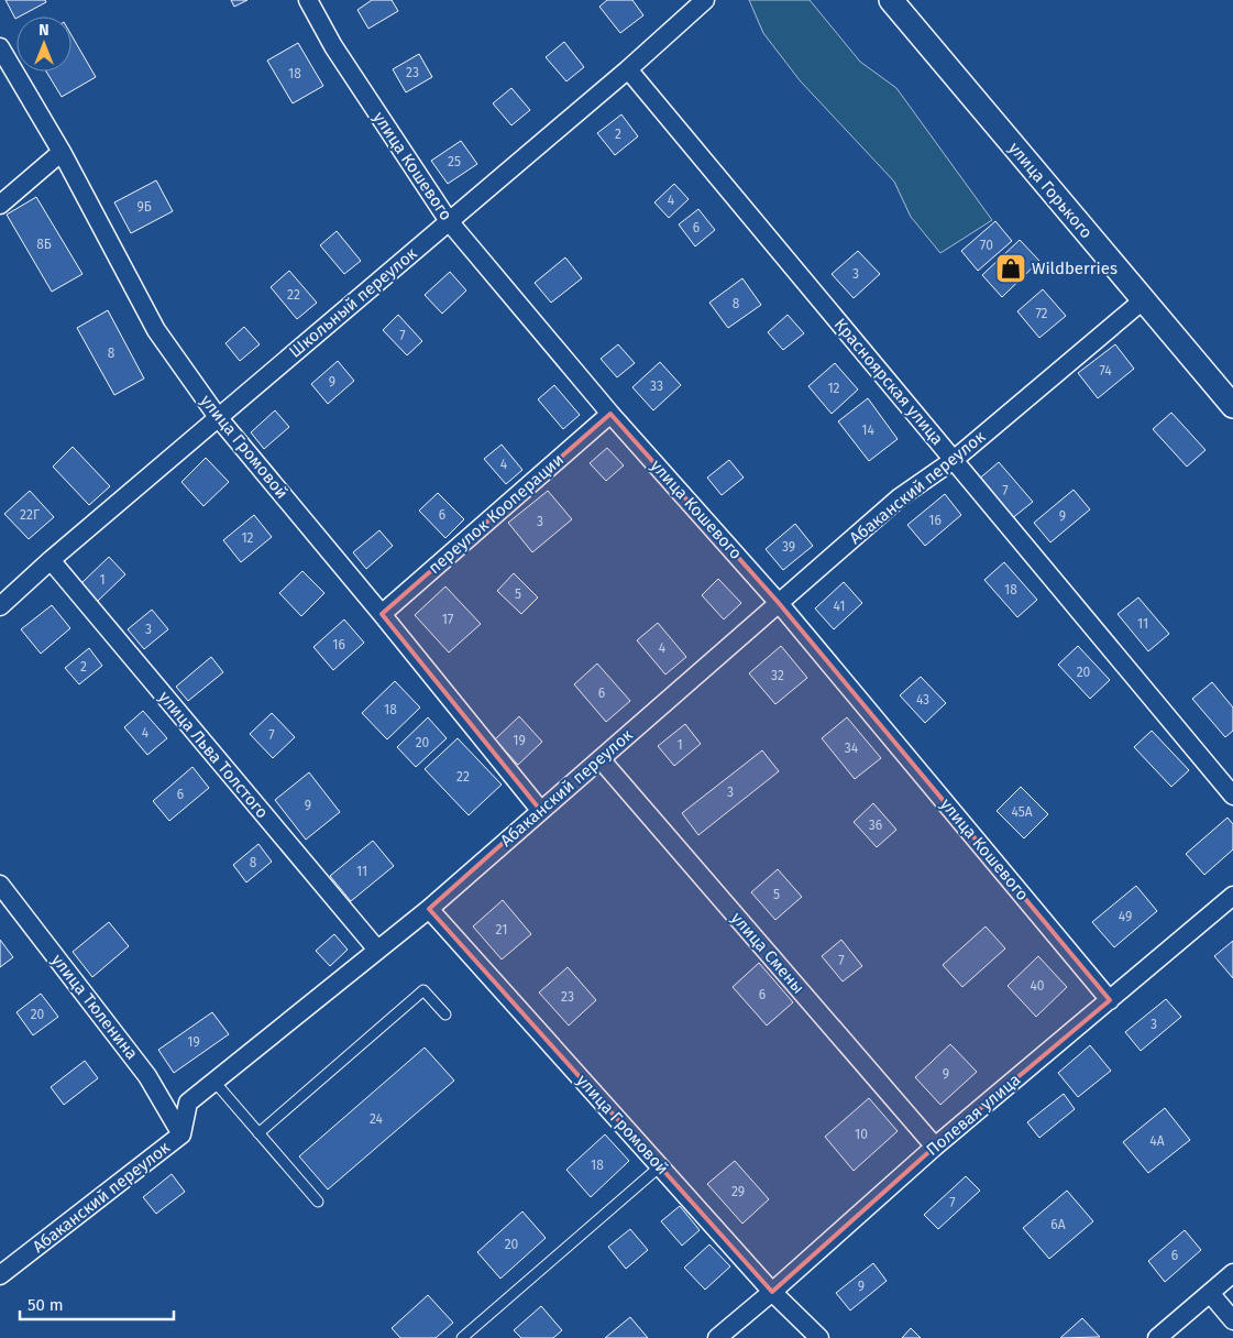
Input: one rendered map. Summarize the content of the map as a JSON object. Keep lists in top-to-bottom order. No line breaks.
{"streets":{"street":["улица Кошевого","улица Горького","Школьный переулок","Красноярская улица","улица Громовой","Абаканский переулок","переулок Кооперации","улица Льва Толстого","улица Смены","улица Тюленина","Полевая улица"]},"crossings":[["улица Кошевого","Школьный переулок"],["улица Кошевого","Абаканский переулок"],["улица Кошевого","переулок Кооперации"],["улица Кошевого","Полевая улица"],["улица Горького","Абаканский переулок"],["Школьный переулок","Красноярская улица"],["Школьный переулок","улица Громовой"],["Школьный переулок","улица Льва Толстого"],["Красноярская улица","Абаканский переулок"],["улица Громовой","Абаканский переулок"],["улица Громовой","переулок Кооперации"],["улица Громовой","Полевая улица"],["Абаканский переулок","улица Льва Толстого"],["Абаканский переулок","улица Смены"],["Абаканский переулок","улица Тюленина"],["улица Смены","Полевая улица"]],"places":{"shop":["Wildberries"]},"house_numbers":["23","18","2","25","4","9Б","6","8Б","70","3","22","8","72","7","8","74","9","33","12","14","4","7","22Г","6","9","16","3","12","39","1","18","5","41","17","11","3","16","4","2","20","32","6","43","18","4","7","19","20","1","34","22","3","6","9","45А","36","8","11","5","49","21","7","40","6","23","20","3","19","9","24","10","4А","18","29","7","6А","20","6","9"],"scale_bar":"50 m","north":"top"}
